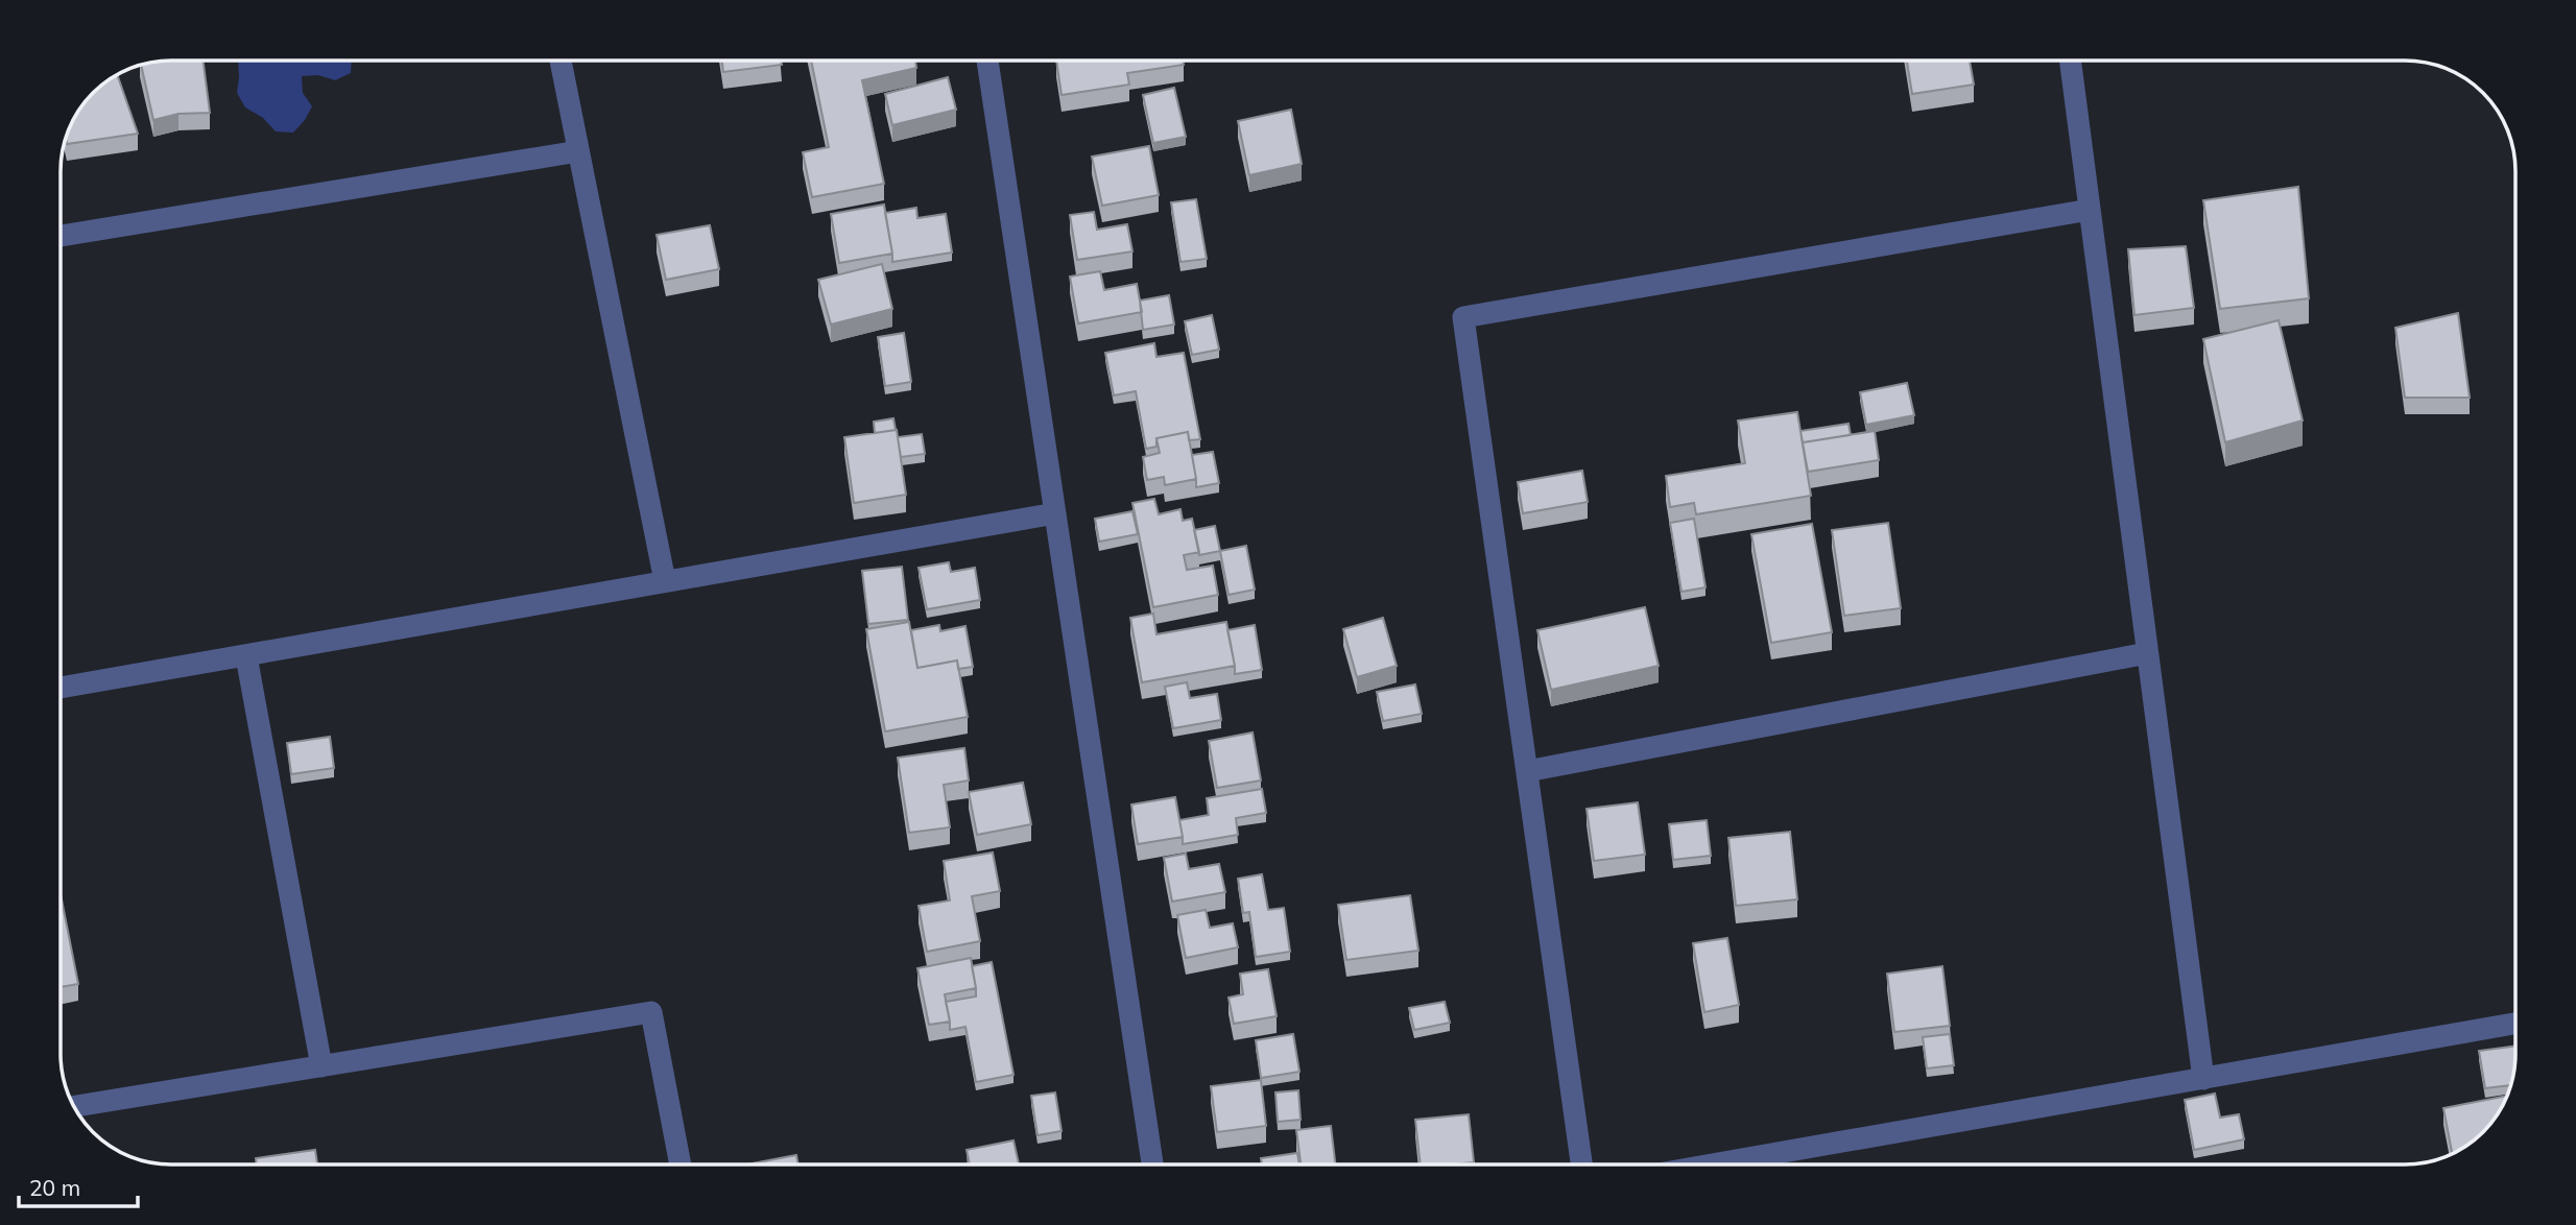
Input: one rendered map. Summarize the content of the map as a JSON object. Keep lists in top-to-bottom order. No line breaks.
{"scale_bar":"20 m"}
